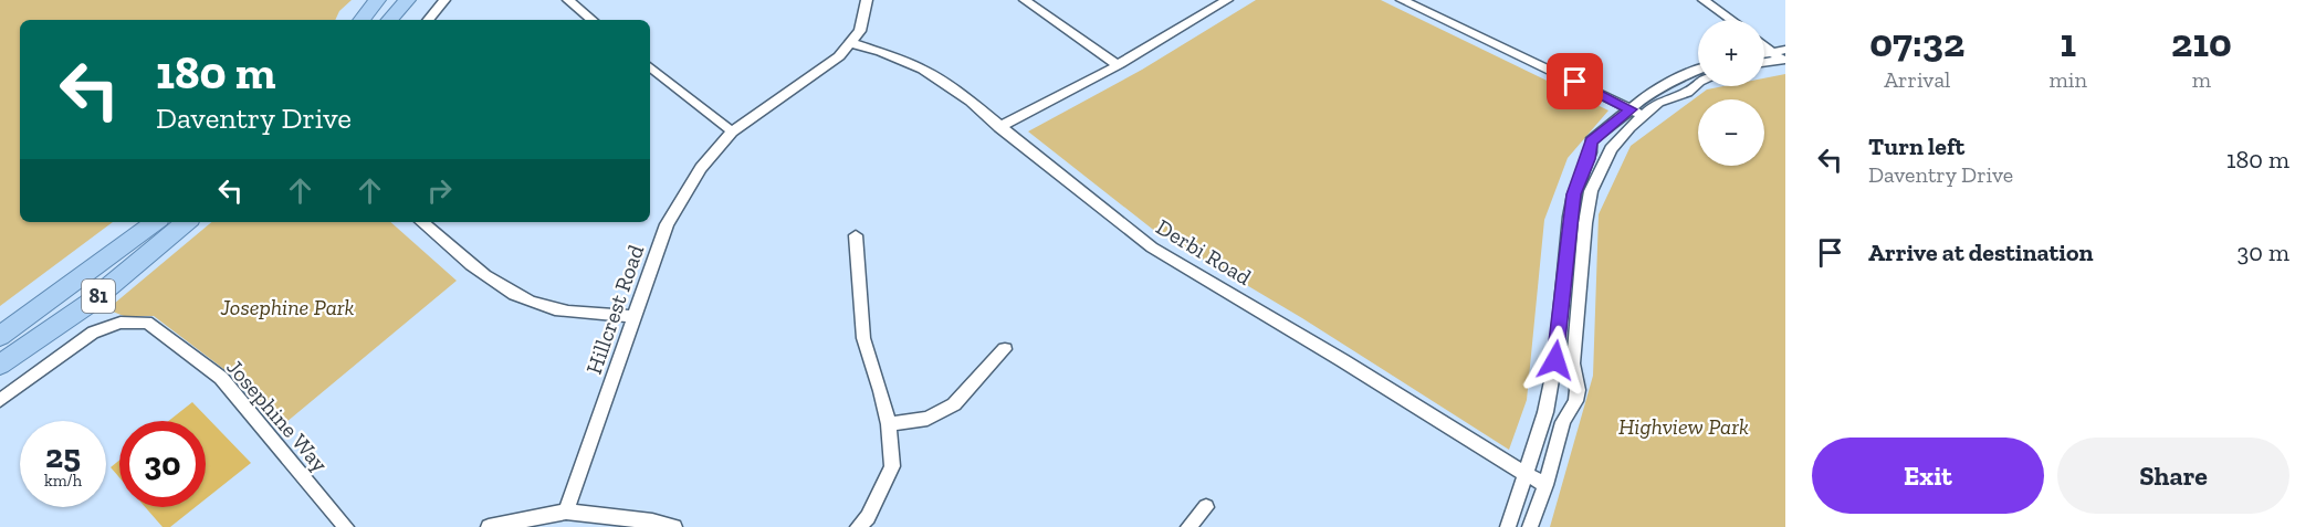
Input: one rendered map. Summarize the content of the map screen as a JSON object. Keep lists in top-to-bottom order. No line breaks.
{"streets":{"main road":["81"],"street":["Derbi Road","Hillcrest Road","Josephine Way"]},"crossings":[["Derbi Road","Hillcrest Road"]],"parks":["Josephine Park","Highview Park"],"page":{"eta":["07:32","Arrival","1","min","210","m"],"map_buttons":["+","−"],"turn":["180 m","Daventry Drive"],"list":[{"name":"Turn left","note":"Daventry Drive","value":"180 m"},{"name":"Arrive at destination","value":"30 m"}],"speed":"25 km/h","limit":"30","buttons":["Exit","Share"]}}
